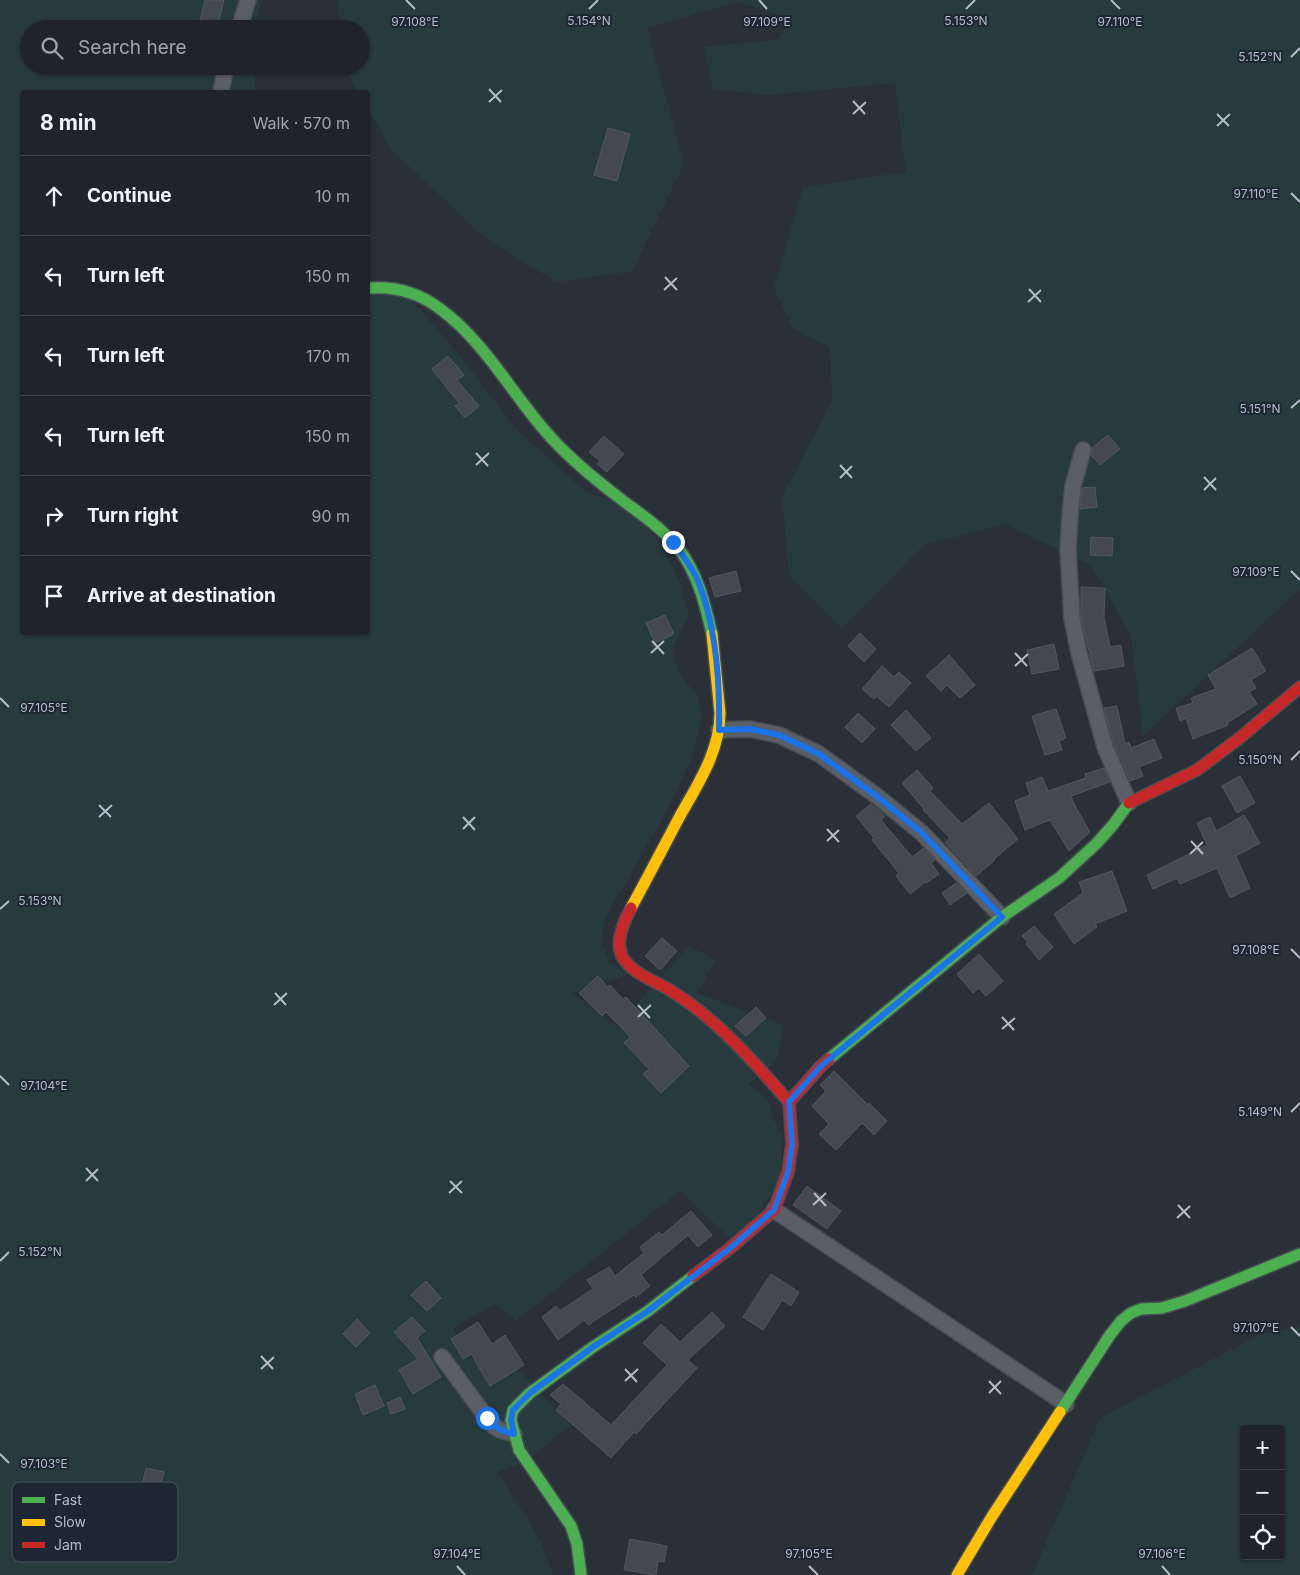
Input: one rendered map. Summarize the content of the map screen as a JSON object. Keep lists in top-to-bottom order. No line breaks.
{"legend":["Fast","Slow","Jam"],"page":{"search":"Search here","heading":["8 min","Walk · 570 m"],"list":[["Continue","10 m"],["Turn left","150 m"],["Turn left","170 m"],["Turn left","150 m"],["Turn right","90 m"],"Arrive at destination"],"map_buttons":["+","−"]},"coordinates":["5.154°N","5.153°N","97.109°E","97.110°E","97.108°E","5.152°N","5.151°N","97.105°E","5.150°N","97.104°E","5.149°N","97.107°E","97.103°E","97.106°E"]}
